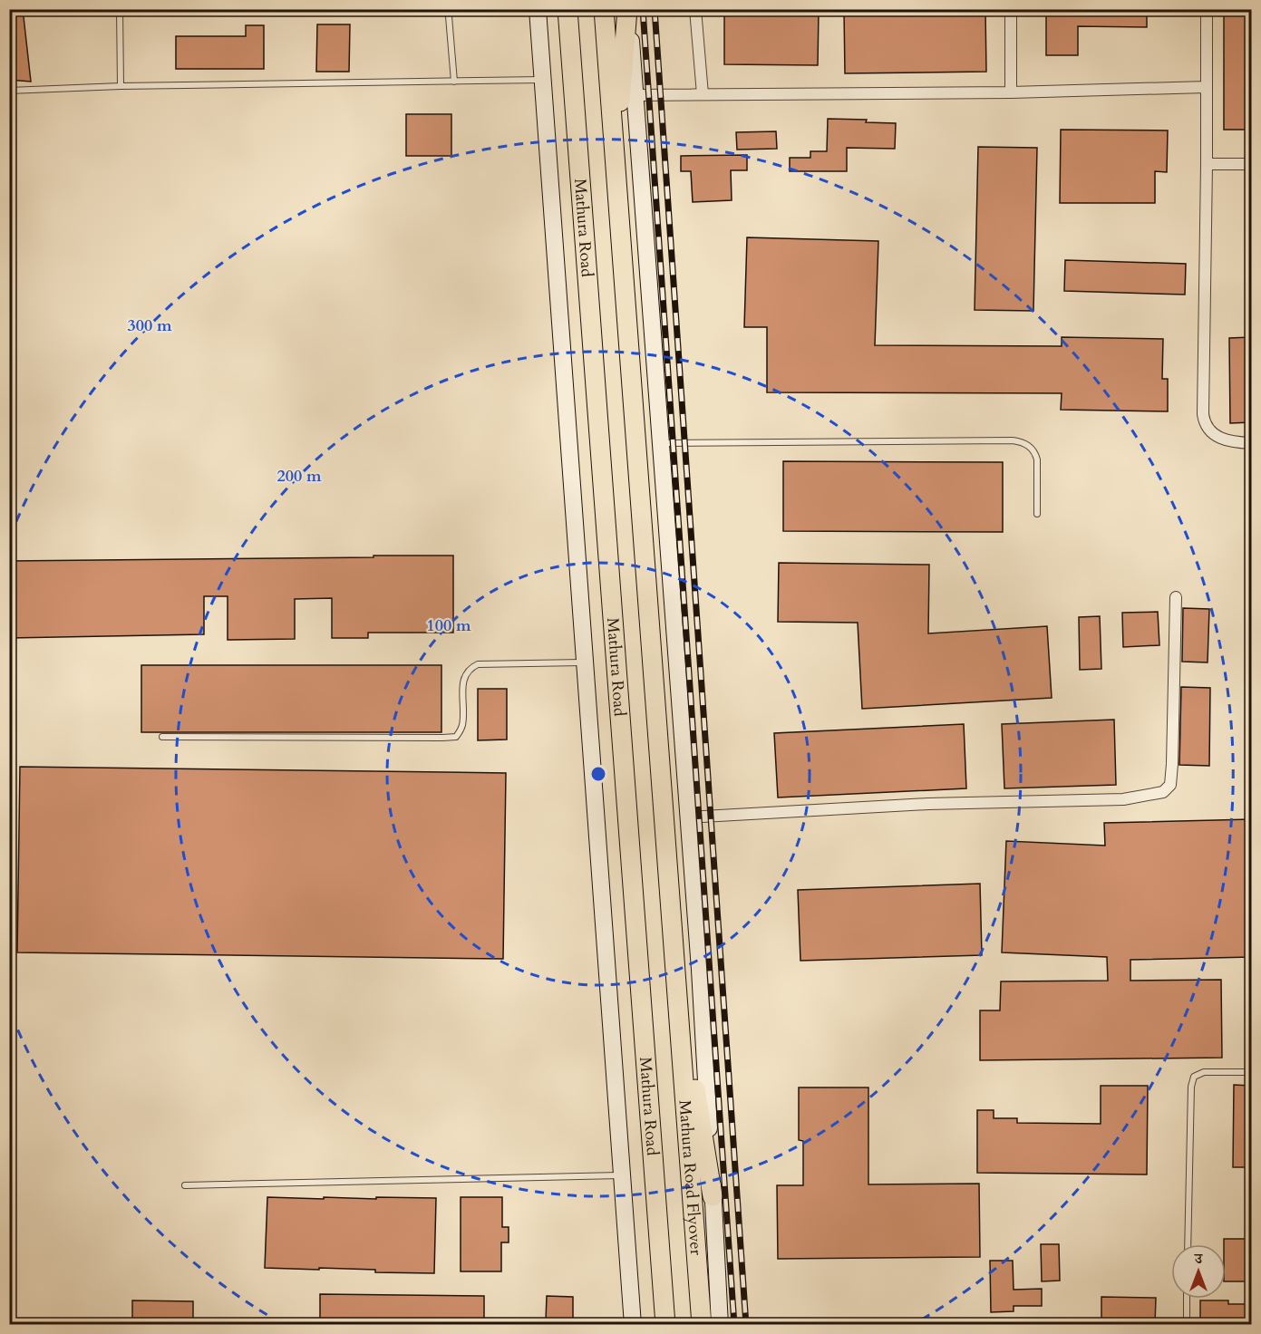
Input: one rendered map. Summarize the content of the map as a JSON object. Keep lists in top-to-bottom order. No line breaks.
{"streets":{"highway":["Mathura Road","Mathura Road Flyover"]},"north":"top","rings":["300 m","200 m","100 m"]}
